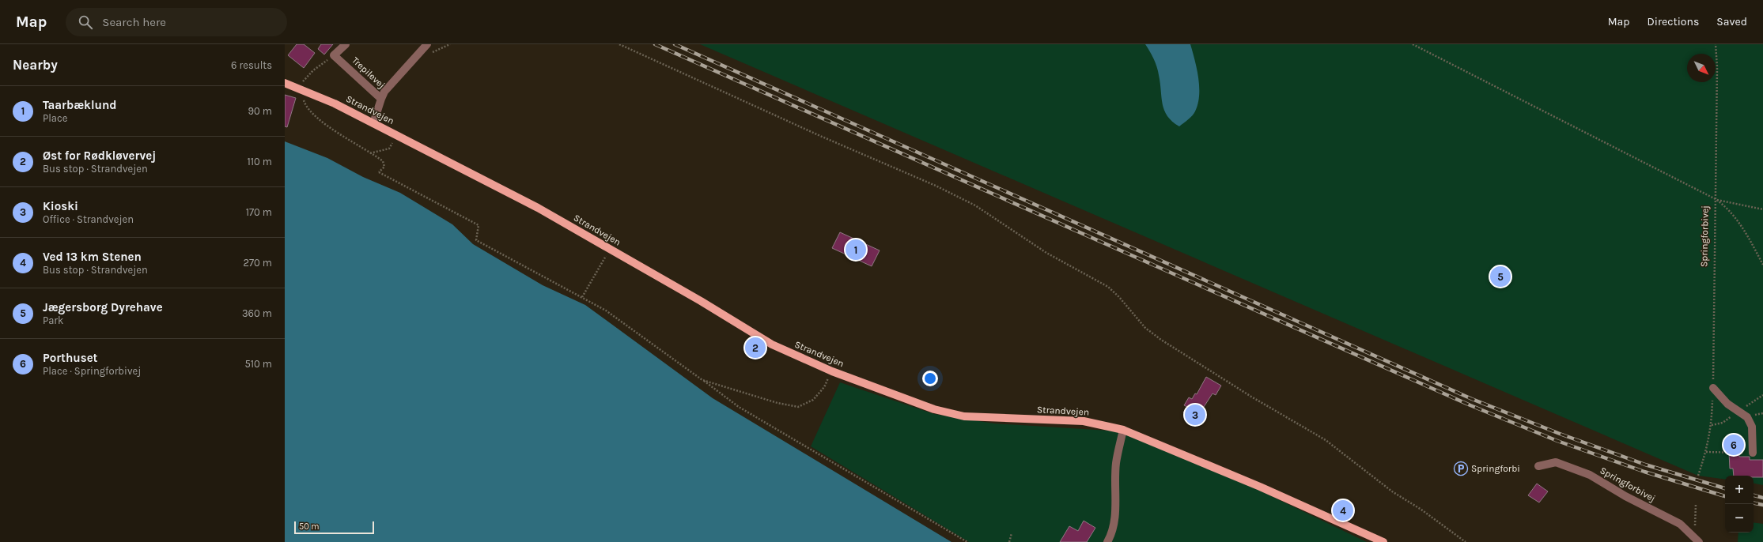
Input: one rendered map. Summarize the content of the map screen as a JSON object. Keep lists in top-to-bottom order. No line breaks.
{"streets":{"main road":["Strandvejen"],"street":["Trepilevej","Springforbivej"]},"crossings":[["Trepilevej","Strandvejen"]],"places":{"parking":["Springforbi"]},"scale_bar":"50 m","north":"bottom right","page":{"header":"Map","search":"Search here","nav":["Map","Directions","Saved"],"heading":["Nearby","6 results"],"list":[{"mark":"1","name":"Taarbæklund","note":"Place","value":"90 m"},{"mark":"2","name":"Øst for Rødkløvervej","note":"Bus stop · Strandvejen","value":"110 m"},{"mark":"3","name":"Kioski","note":"Office · Strandvejen","value":"170 m"},{"mark":"4","name":"Ved 13 km Stenen","note":"Bus stop · Strandvejen","value":"270 m"},{"mark":"5","name":"Jægersborg Dyrehave","note":"Park","value":"360 m"},{"mark":"6","name":"Porthuset","note":"Place · Springforbivej","value":"510 m"}],"pins":["1","5","2","3","6","4"],"map_buttons":["+","−"],"scale":"50 m"}}
